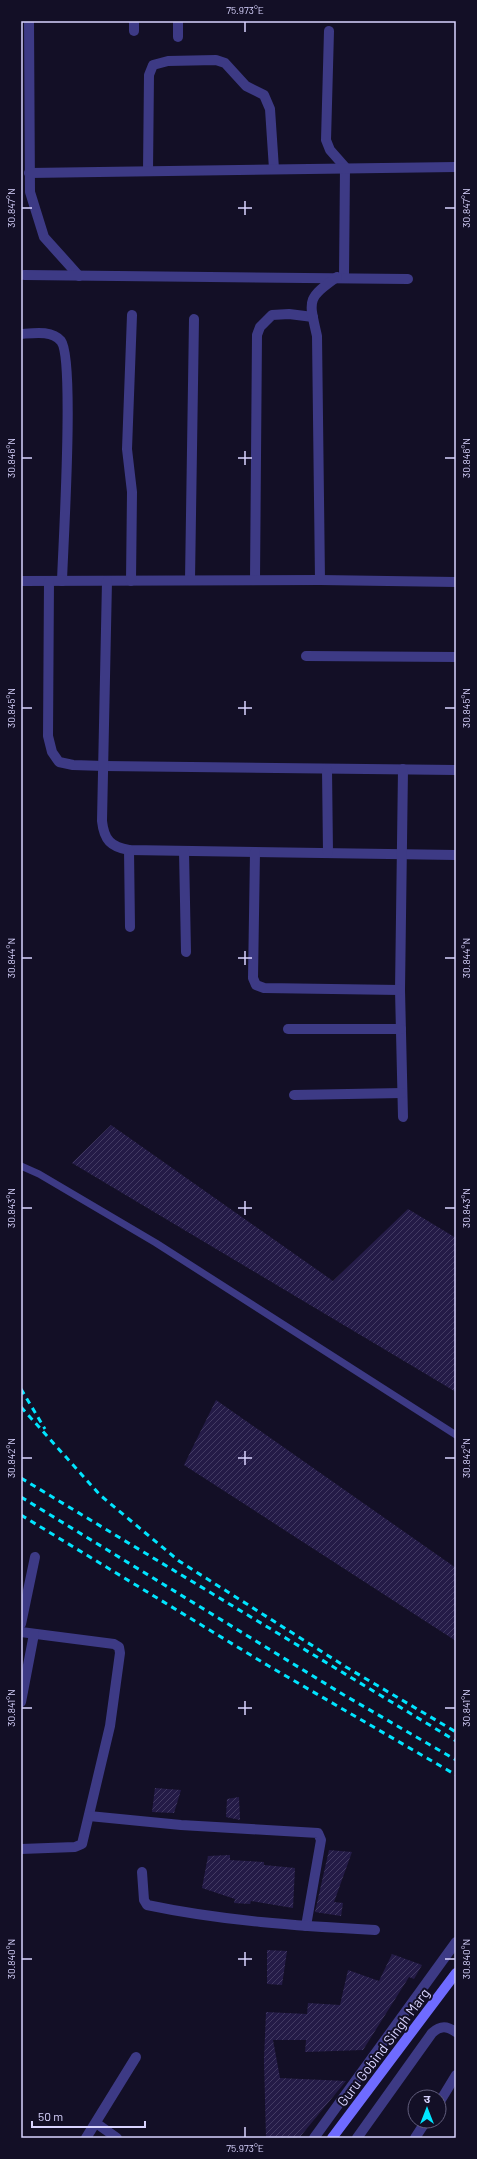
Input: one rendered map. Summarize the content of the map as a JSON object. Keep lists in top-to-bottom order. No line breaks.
{"streets":{"street":["Guru Gobind Singh Marg"]},"scale_bar":"50 m","north":"top","coordinates":["75.973°E","30.847°N","30.846°N","30.845°N","30.844°N","30.843°N","30.842°N","30.841°N","30.840°N"]}
